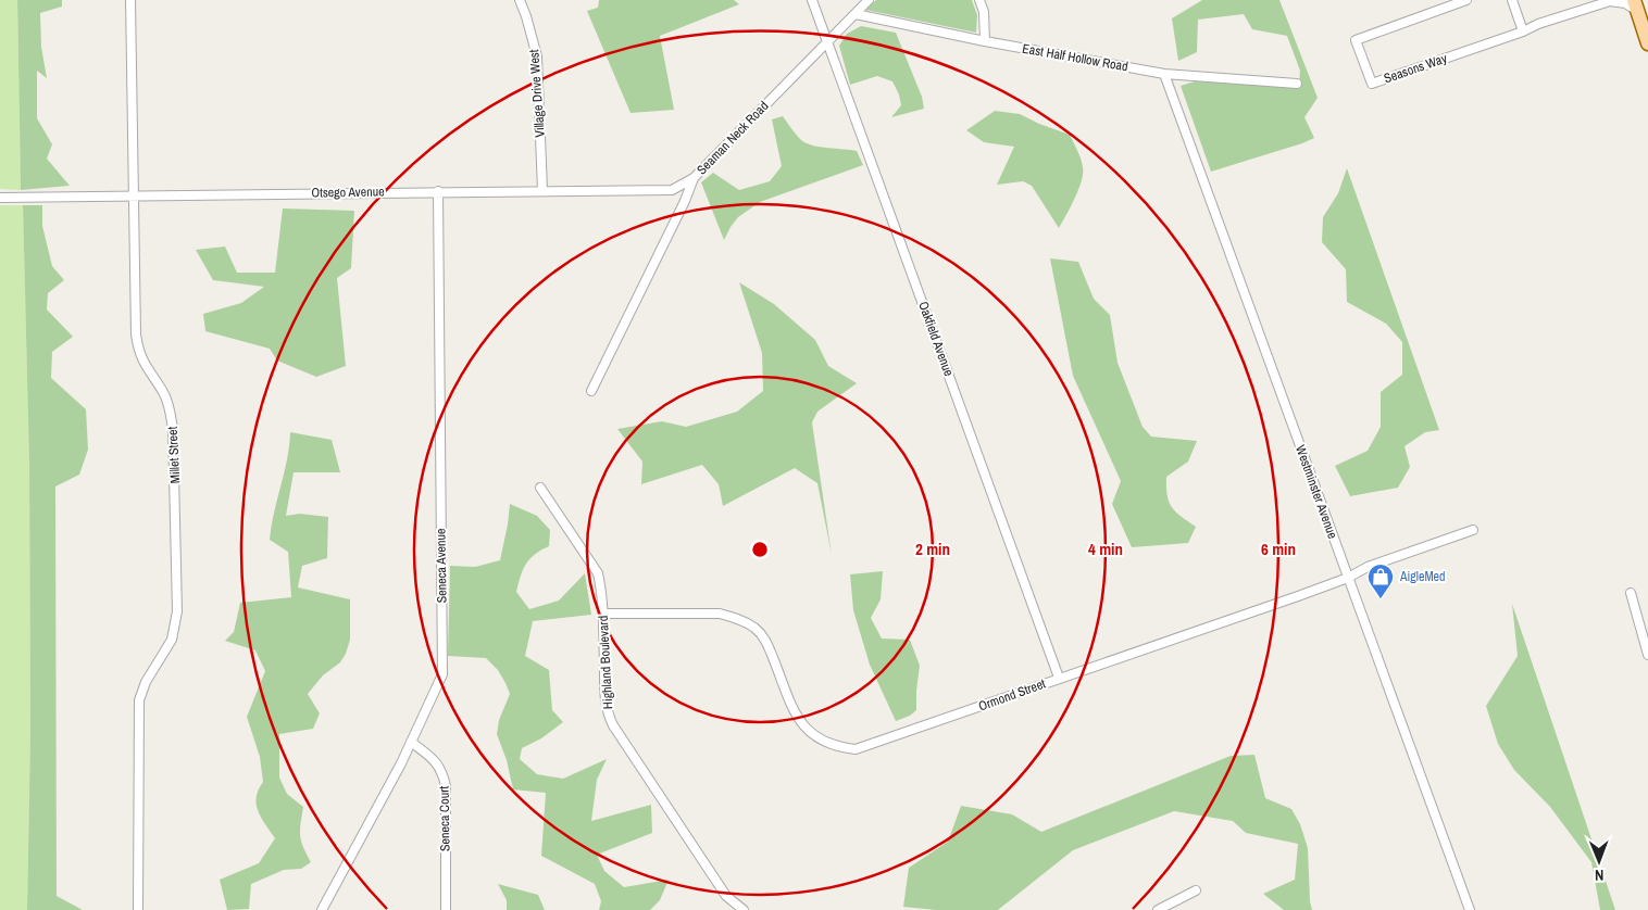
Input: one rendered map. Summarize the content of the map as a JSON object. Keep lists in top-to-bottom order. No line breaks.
{"streets":{"street":["East Half Hollow Road","Seasons Way","Village Drive West","Seaman Neck Road","Otsego Avenue","Oakfield Avenue","Millet Street","Westminster Avenue","Seneca Avenue","Highland Boulevard","Ormond Street","Seneca Court"]},"crossings":[["East Half Hollow Road","Seaman Neck Road"],["East Half Hollow Road","Westminster Avenue"],["Village Drive West","Otsego Avenue"],["Seaman Neck Road","Otsego Avenue"],["Seaman Neck Road","Oakfield Avenue"],["Otsego Avenue","Millet Street"],["Otsego Avenue","Seneca Avenue"],["Oakfield Avenue","Ormond Street"],["Westminster Avenue","Ormond Street"],["Seneca Avenue","Seneca Court"],["Highland Boulevard","Ormond Street"]],"places":{"shop":["AigleMed"]},"north":"bottom","rings":["2 min","4 min","6 min"]}
